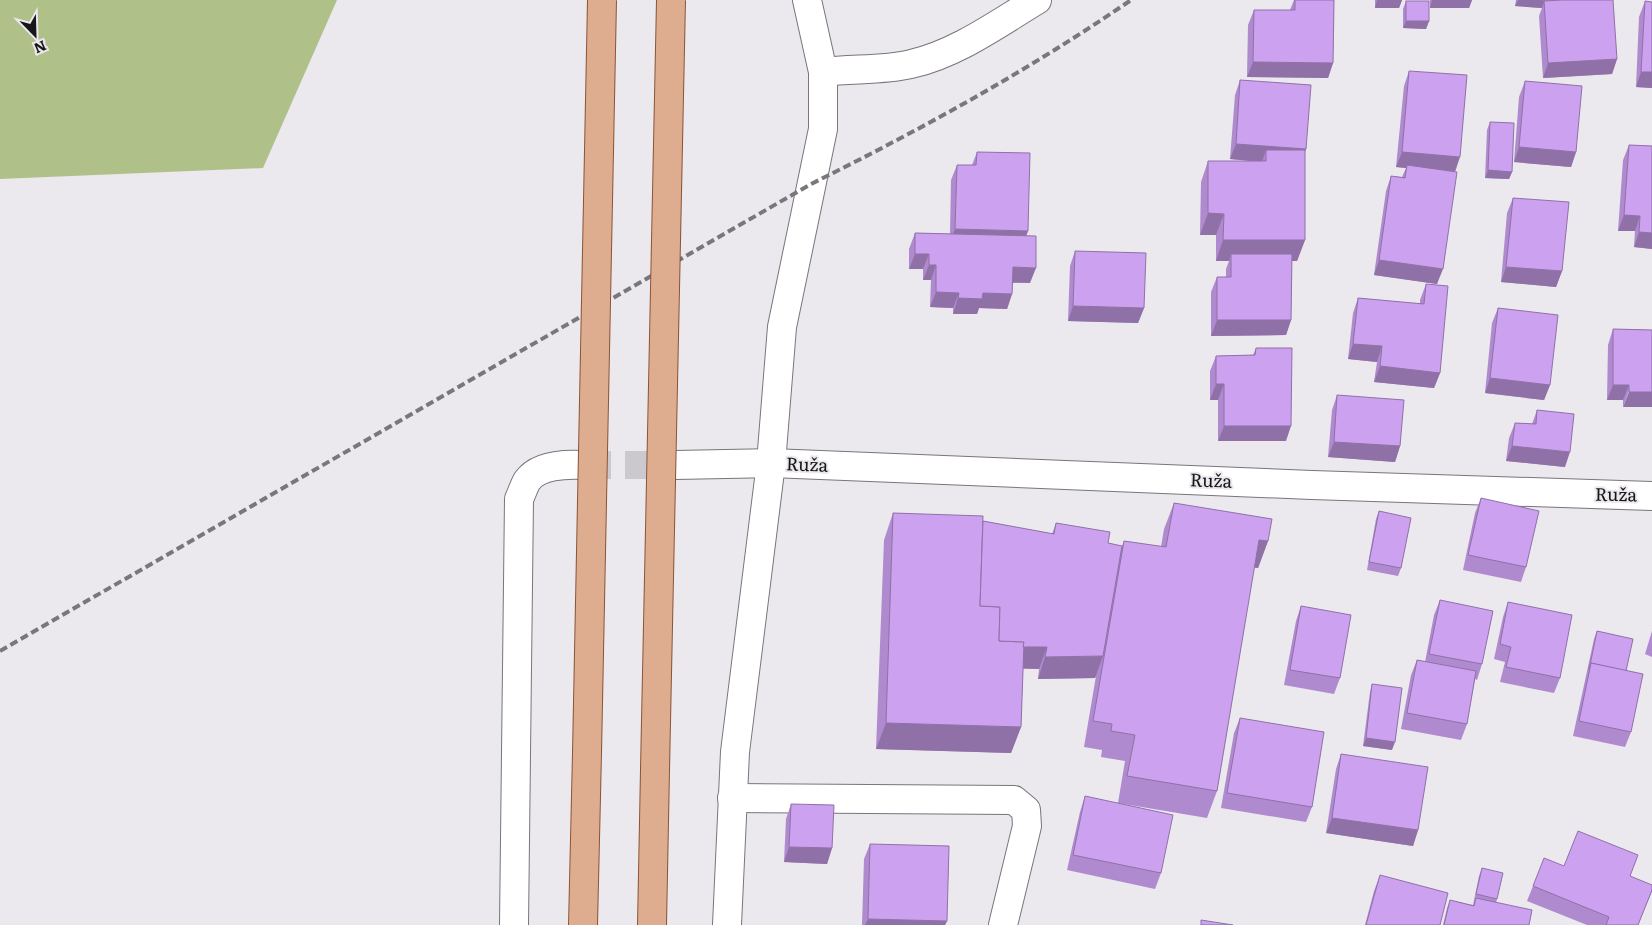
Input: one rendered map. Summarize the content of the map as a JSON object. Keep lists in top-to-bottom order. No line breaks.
{"streets":{"street":["Ruža"]},"north":"bottom right"}
